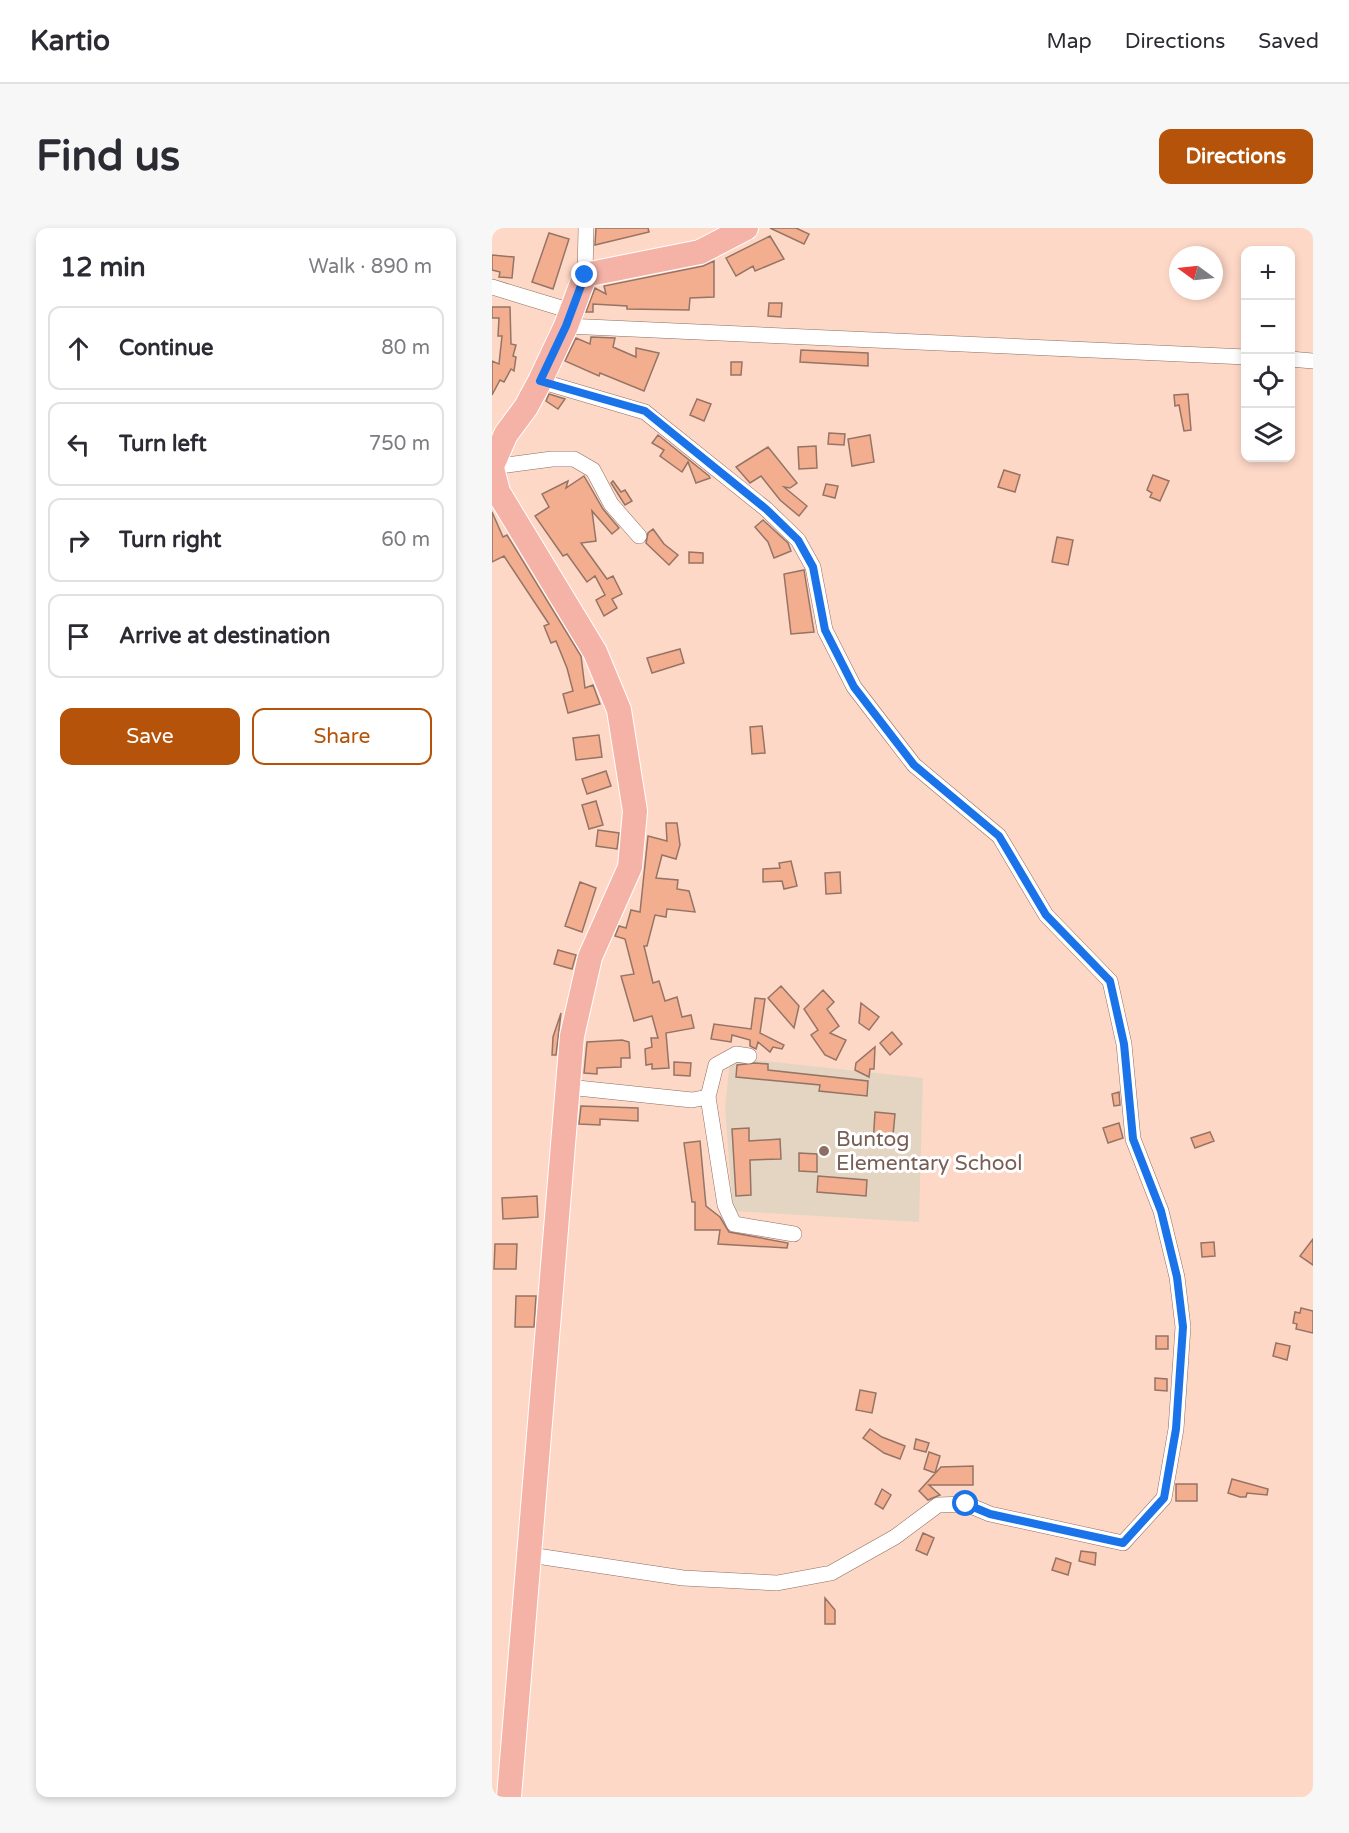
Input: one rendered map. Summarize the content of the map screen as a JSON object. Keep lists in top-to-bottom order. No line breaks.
{"places":["Buntog Elementary School"],"north":"left","page":{"header":"Kartio","nav":["Map","Directions","Saved"],"buttons":["Directions",["Save","Share"]],"title":"Find us","heading":["12 min","Walk · 890 m"],"map_buttons":["+","−"],"list":[["Continue","80 m"],["Turn left","750 m"],["Turn right","60 m"],"Arrive at destination"]}}
